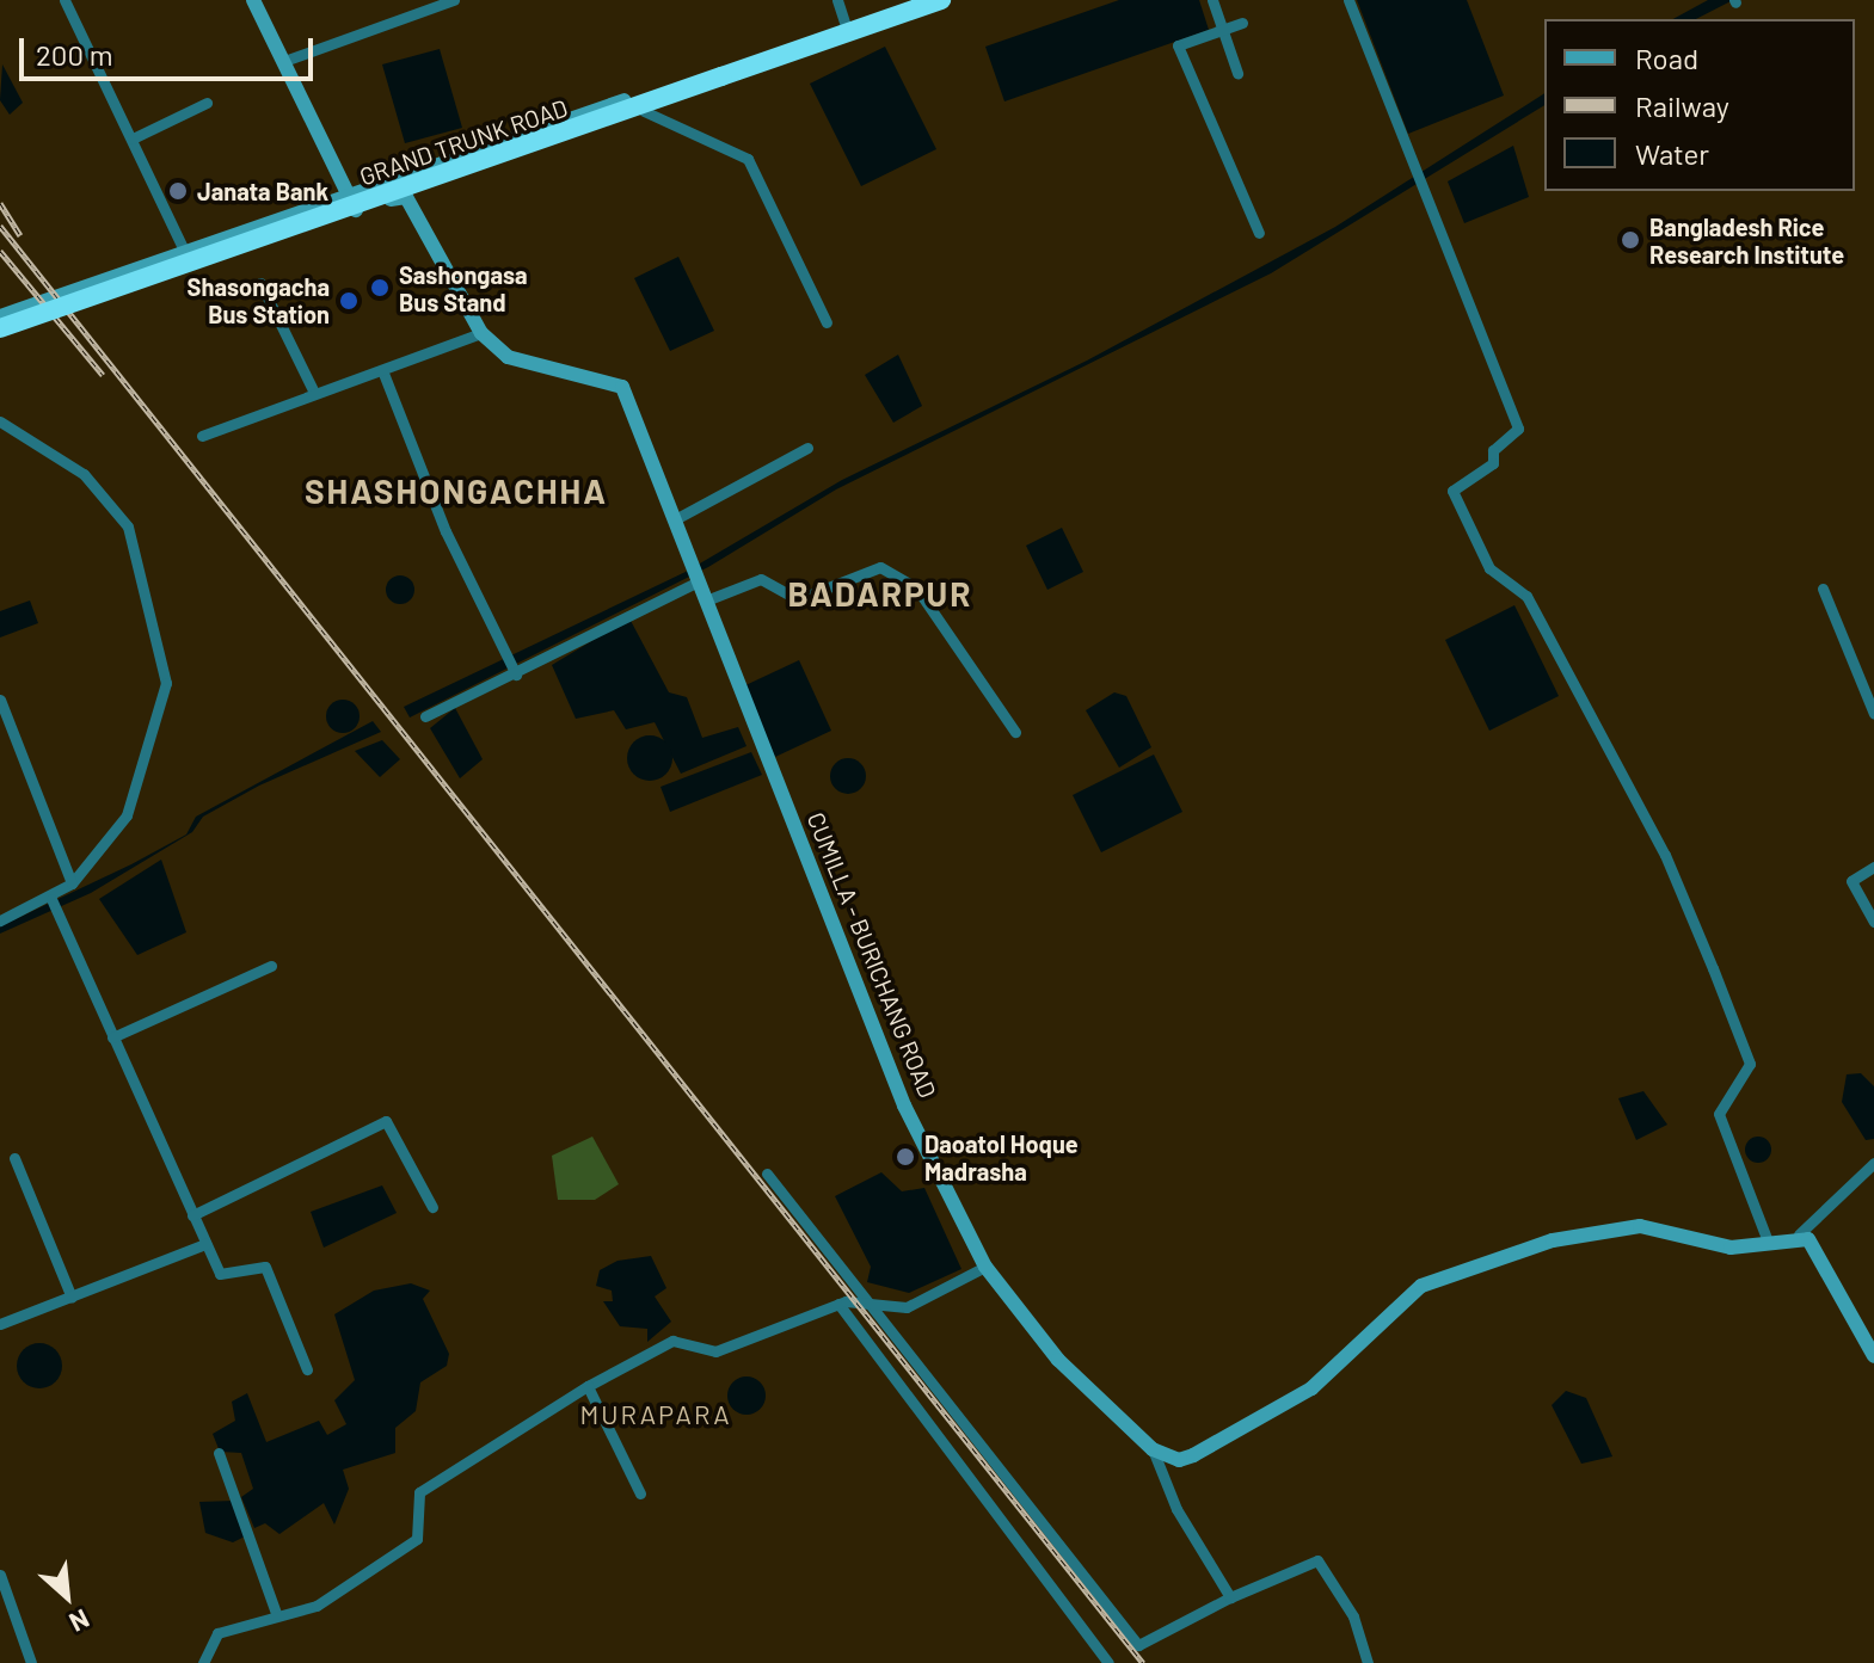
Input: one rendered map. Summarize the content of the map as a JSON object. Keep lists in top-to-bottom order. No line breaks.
{"streets":{"highway":["GRAND TRUNK ROAD"],"main road":["CUMILLA - BURICHANG ROAD"]},"districts":["SHASHONGACHHA","BADARPUR","MURAPARA"],"places":["Janata Bank","Bangladesh Rice Research Institute","Sashongasa Bus Stand","Shasongacha Bus Station","Daoatol Hoque Madrasha"],"legend":["Road","Railway","Water"],"scale_bar":"200 m","north":"bottom right"}
